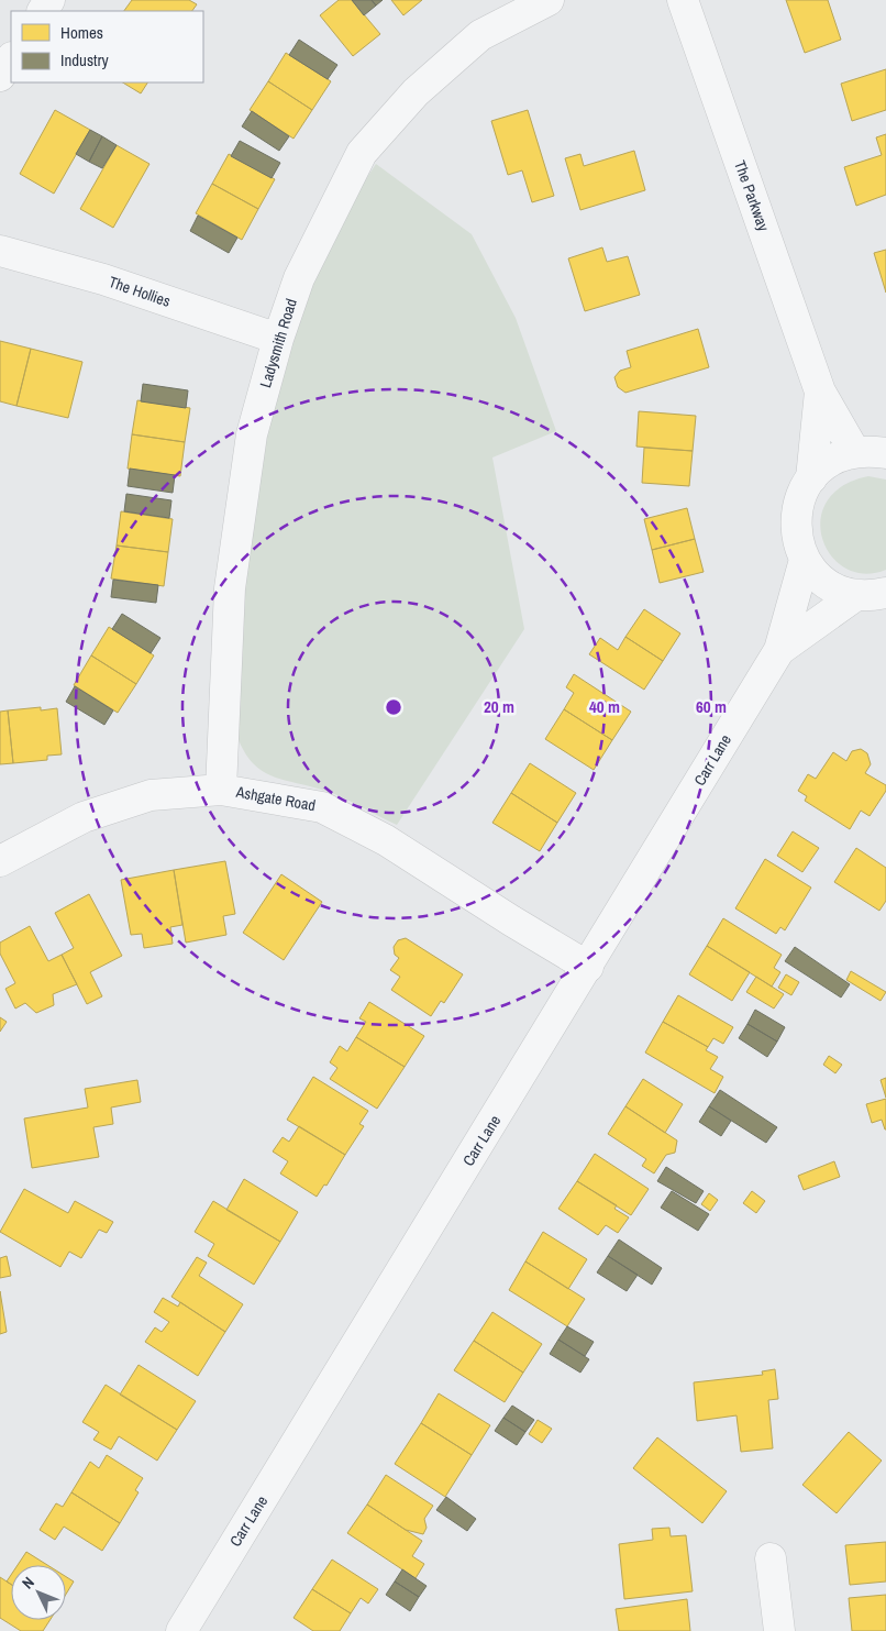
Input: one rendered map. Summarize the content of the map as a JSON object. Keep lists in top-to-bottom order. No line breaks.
{"streets":{"street":["The Parkway","The Hollies","Ladysmith Road","Carr Lane","Ashgate Road"]},"crossings":[["The Parkway","Carr Lane"],["The Hollies","Ladysmith Road"],["Ladysmith Road","Ashgate Road"],["Carr Lane","Ashgate Road"]],"legend":["Homes","Industry"],"north":"top left","rings":["20 m","40 m","60 m"]}
